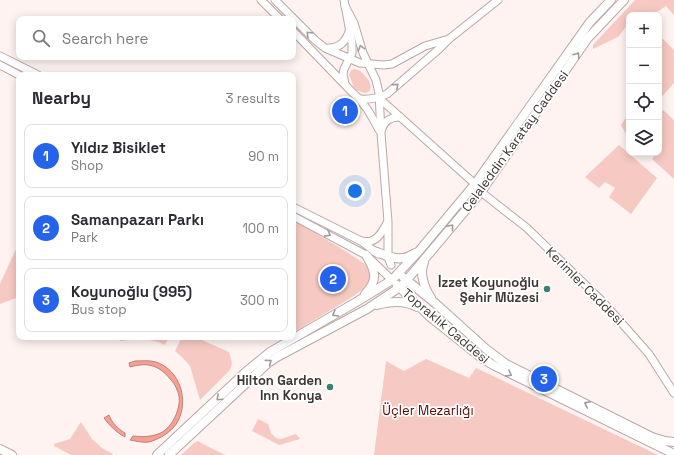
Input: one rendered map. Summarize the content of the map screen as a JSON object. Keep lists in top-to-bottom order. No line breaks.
{"streets":{"main road":["Celaleddin Karatay Caddesi","Topraklık Caddesi"],"street":["Kerimler Caddesi"]},"crossings":[["Celaleddin Karatay Caddesi","Kerimler Caddesi"],["Celaleddin Karatay Caddesi","Topraklık Caddesi"]],"parks":["Üçler Mezarlığı"],"places":["İzzet Koyunoğlu Şehir Müzesi","Hilton Garden Inn Konya"],"page":{"map_buttons":["+","−"],"search":"Search here","heading":["Nearby","3 results"],"pins":["1","2","3"],"list":[{"mark":"1","name":"Yıldız Bisiklet","note":"Shop","value":"90 m"},{"mark":"2","name":"Samanpazarı Parkı","note":"Park","value":"100 m"},{"mark":"3","name":"Koyunoğlu (995)","note":"Bus stop","value":"300 m"}]}}
